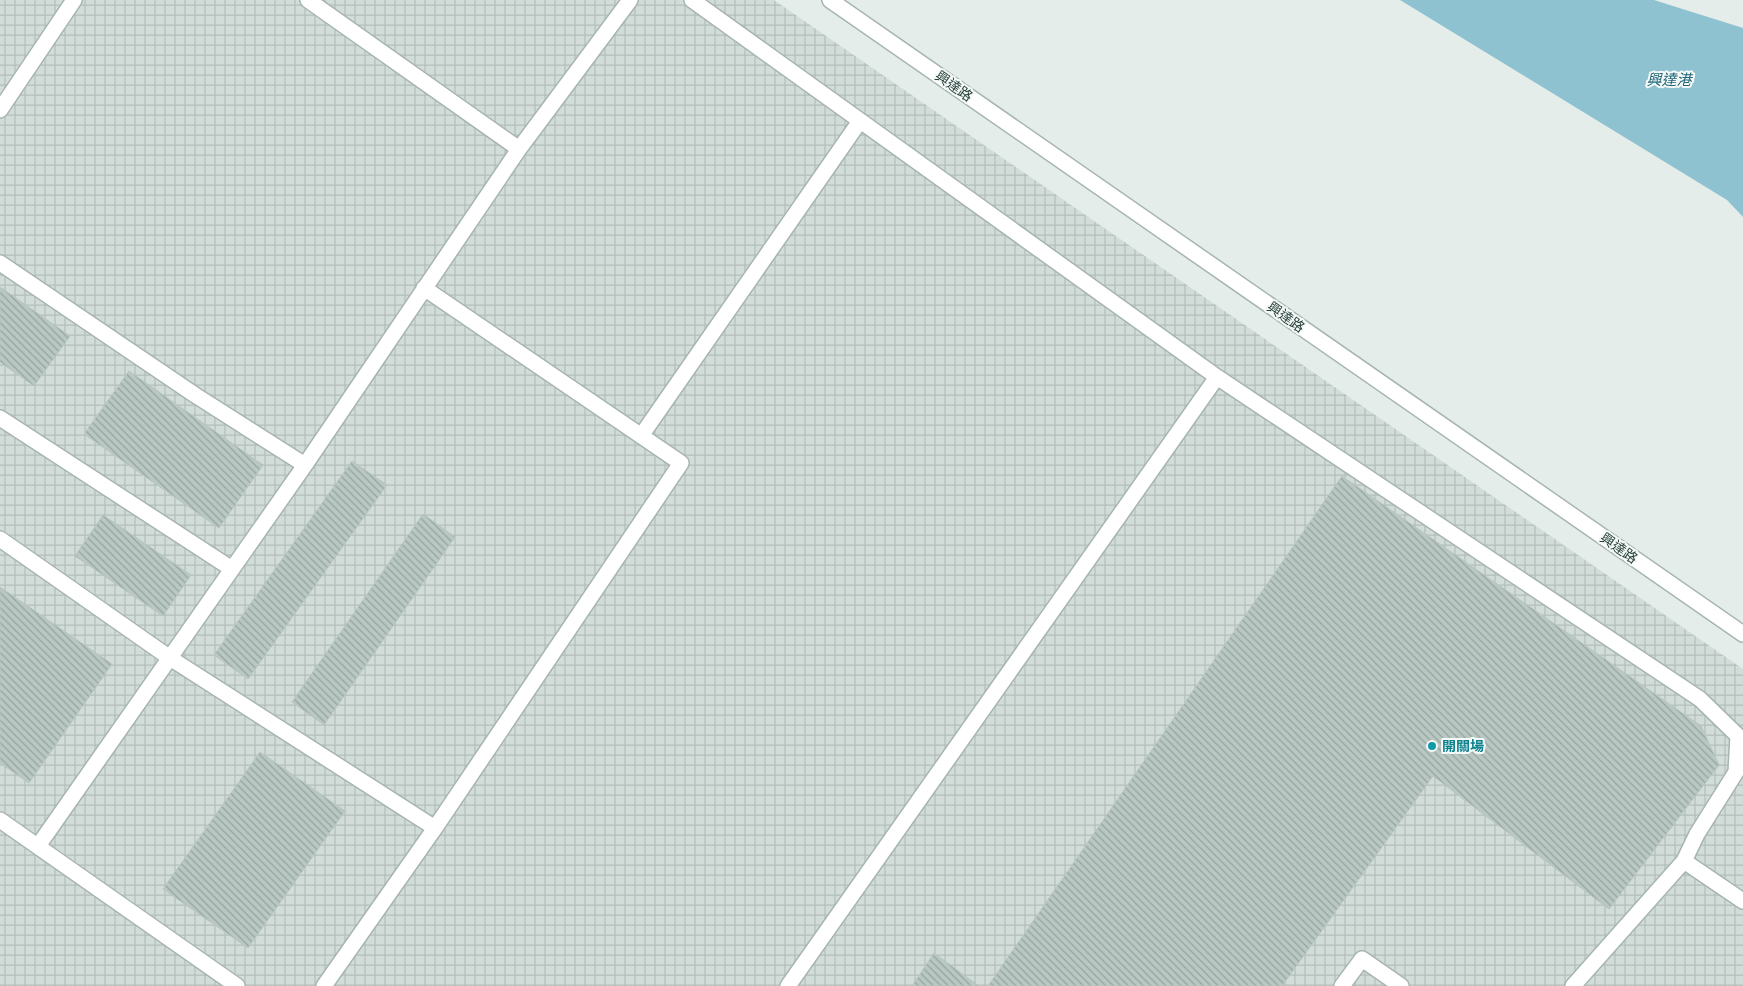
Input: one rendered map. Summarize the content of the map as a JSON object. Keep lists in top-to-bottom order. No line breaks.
{"streets":{"street":["興達路"]},"water":["興達港"],"places":["開關場"]}
